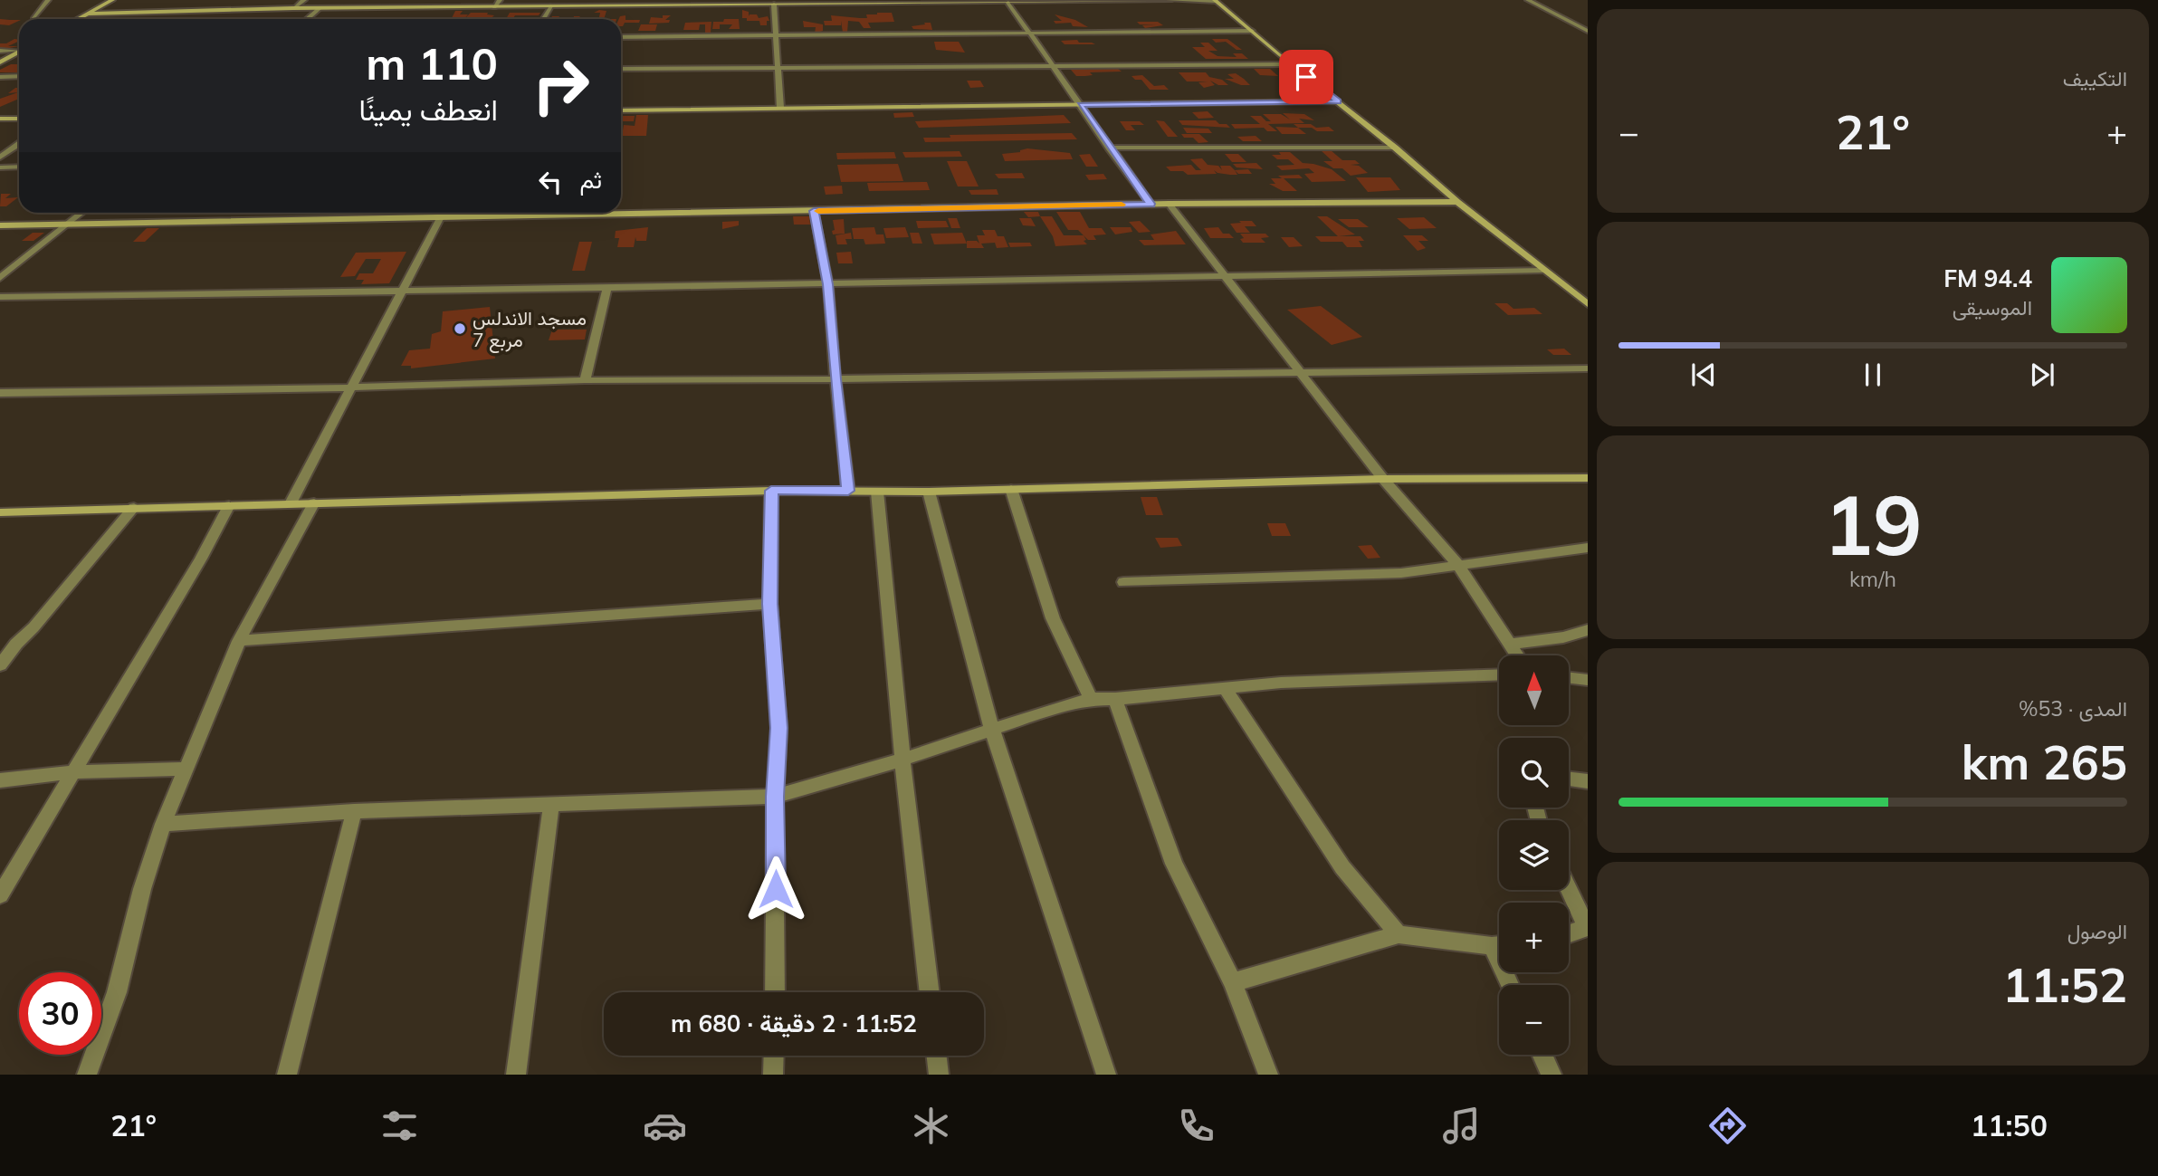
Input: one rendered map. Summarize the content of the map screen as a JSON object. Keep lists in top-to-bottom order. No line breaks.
{"places":["مسجد الاندلس مربع 7"],"north":"top","page":{"tile":["التكييف",["19","km/h"],["المدى · 53%","265 km"],["الوصول","11:52"]],"turn":["110 m","انعطف يمينًا"],"heat":["−","21°","+"],"then":"ثم","song":["94.4 FM","الموسيقى"],"map_buttons":["+","−"],"limit":"30","trip":"11:52 · 2 دقيقة · 680 m","tabs":["11:50","21°"]}}
